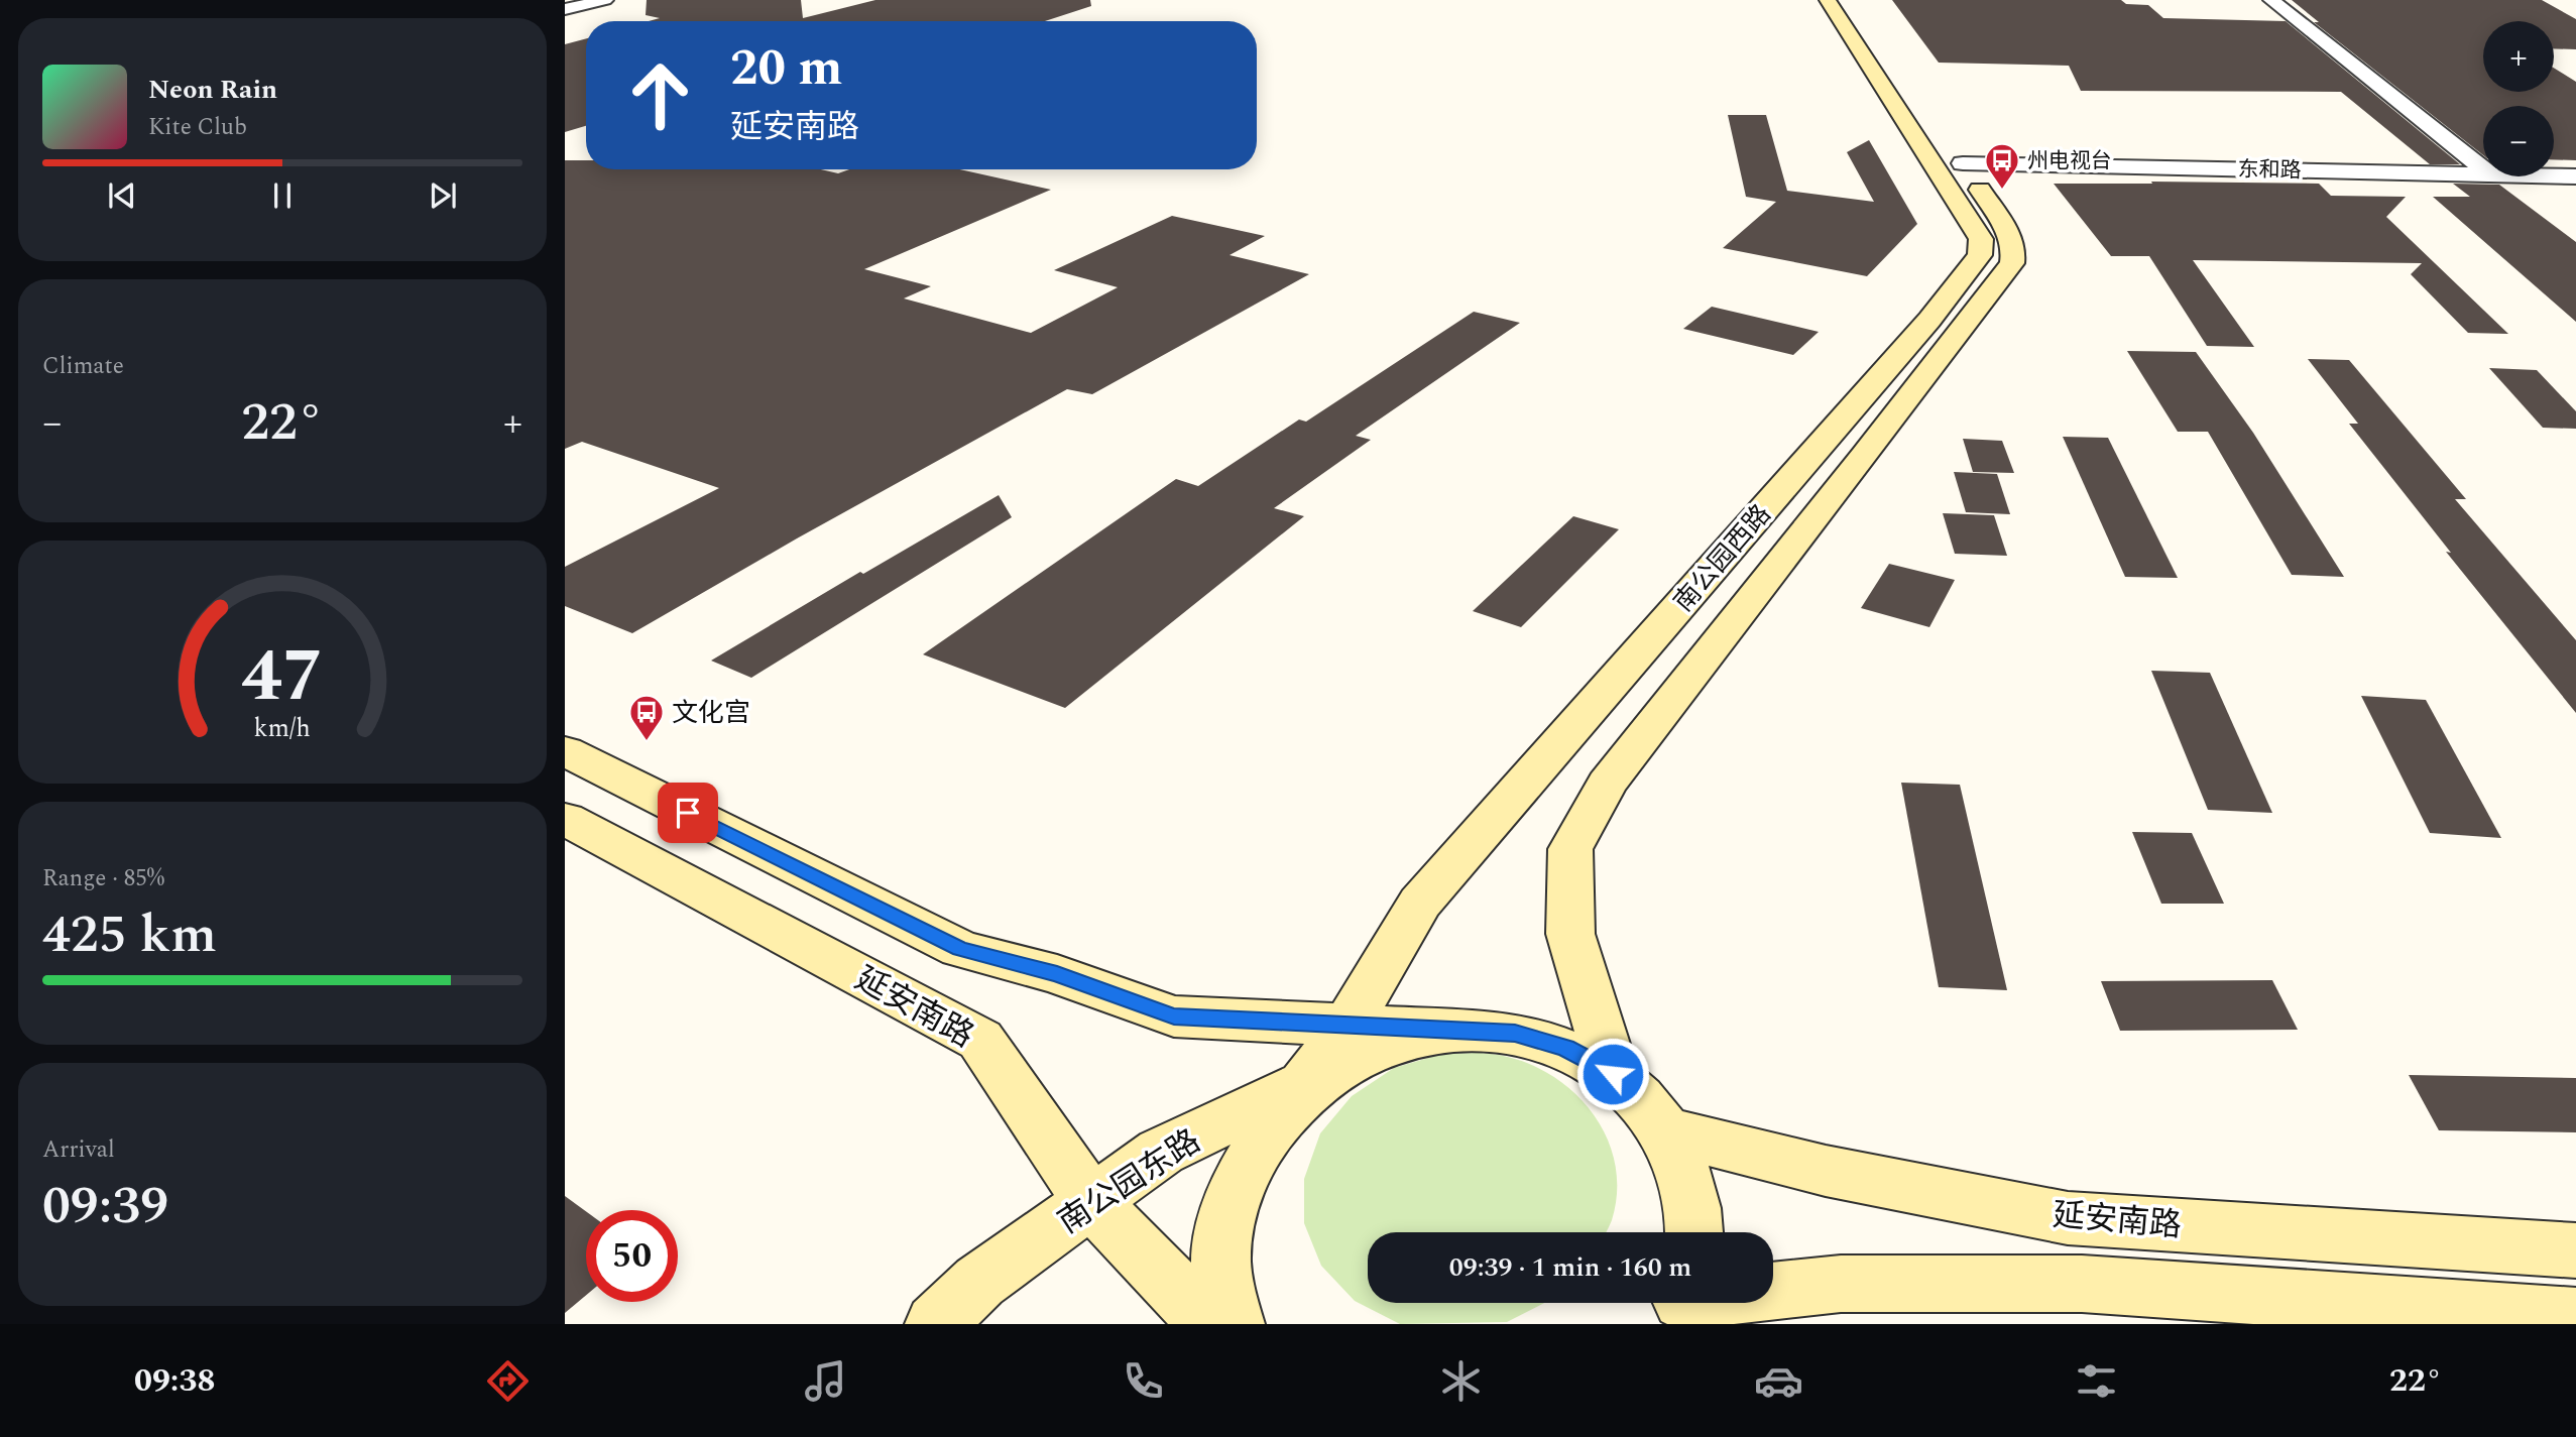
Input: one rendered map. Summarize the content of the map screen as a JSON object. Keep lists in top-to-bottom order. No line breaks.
{"streets":{"main road":["南公园西路","延安南路","南公园东路"],"street":["东和路"]},"crossings":[["东和路","南公园西路"],["南公园西路","南公园东路"],["延安南路","南公园东路"]],"places":{"bus stop":["州电视台","文化宫"]},"page":{"map_buttons":["+","−"],"turn":["20 m","延安南路"],"song":["Neon Rain","Kite Club"],"tile":["Climate",["Range · 85%","425 km"],["Arrival","09:39"]],"heat":["−","22°","+"],"limit":"50","trip":"09:39 · 1 min · 160 m","tabs":["09:38","22°"],"gauge":["47","km/h"]}}
